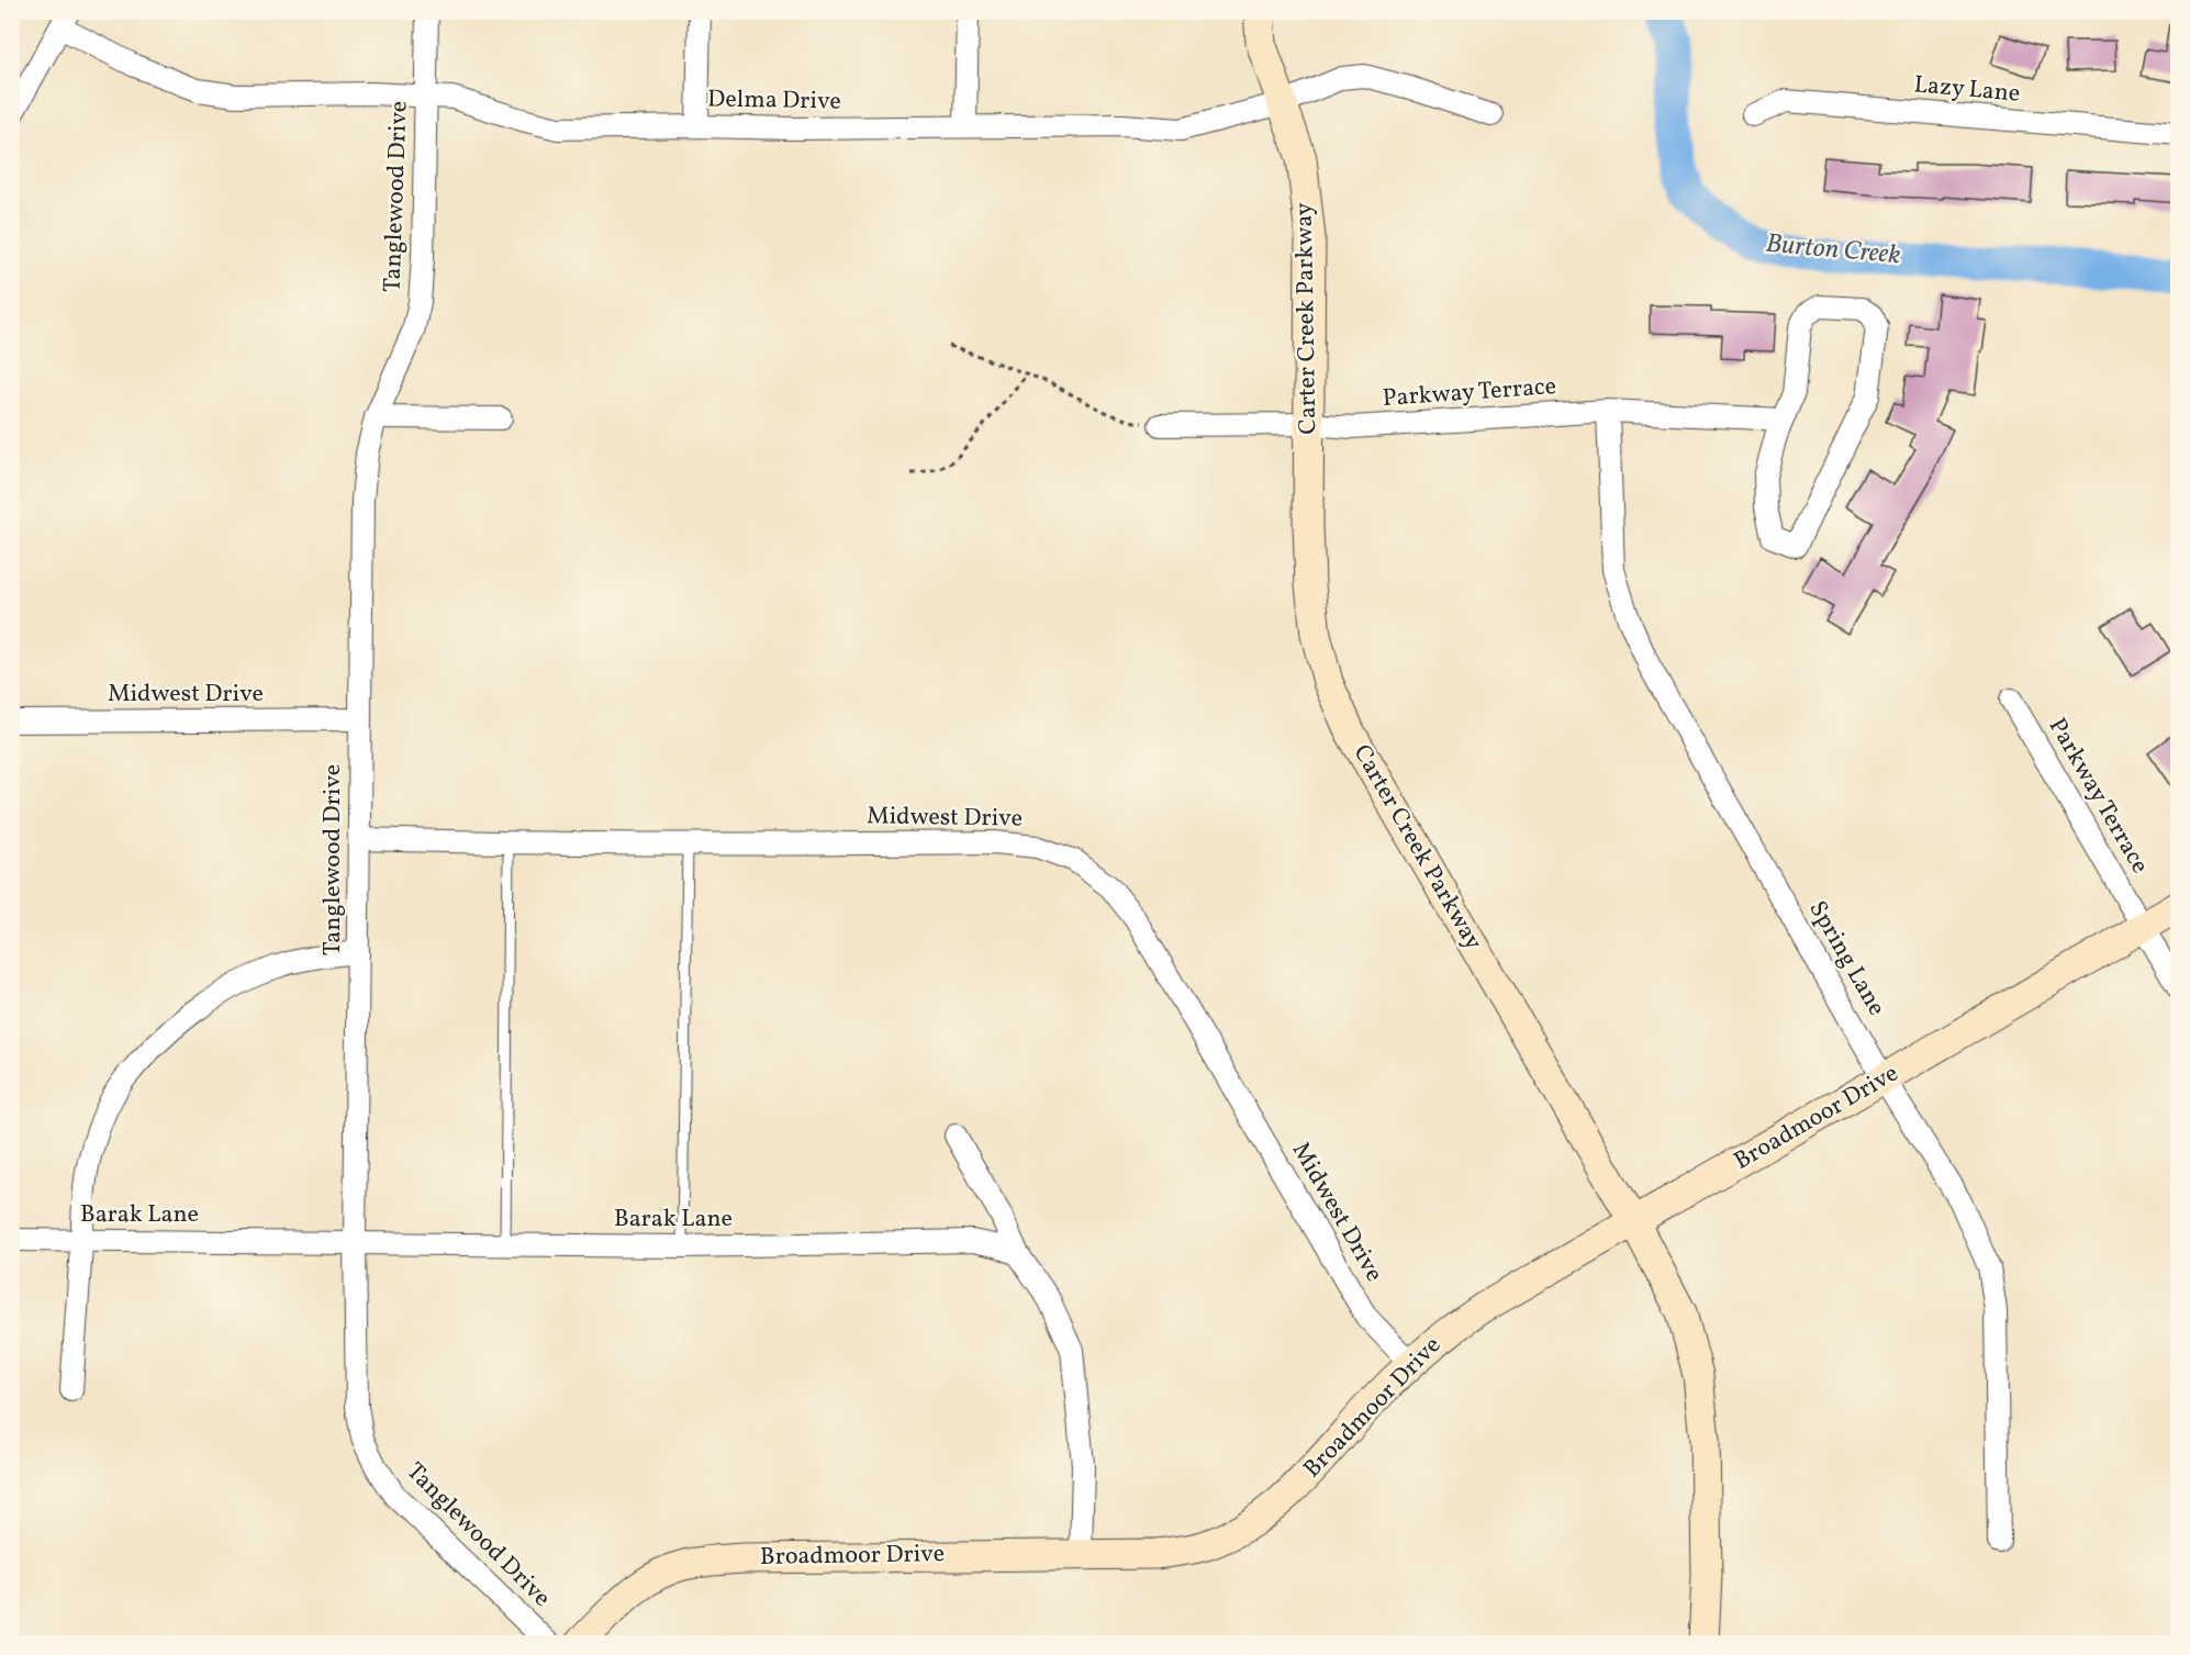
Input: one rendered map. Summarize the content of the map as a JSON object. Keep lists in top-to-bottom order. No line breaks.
{"streets":{"street":["Lazy Lane","Delma Drive","Tanglewood Drive","Carter Creek Parkway","Parkway Terrace","Midwest Drive","Spring Lane","Broadmoor Drive","Barak Lane"]},"crossings":[["Delma Drive","Tanglewood Drive"],["Delma Drive","Carter Creek Parkway"],["Tanglewood Drive","Midwest Drive"],["Tanglewood Drive","Barak Lane"],["Carter Creek Parkway","Parkway Terrace"],["Carter Creek Parkway","Broadmoor Drive"],["Parkway Terrace","Spring Lane"],["Parkway Terrace","Broadmoor Drive"],["Midwest Drive","Broadmoor Drive"],["Spring Lane","Broadmoor Drive"]],"water":["Burton Creek"]}
